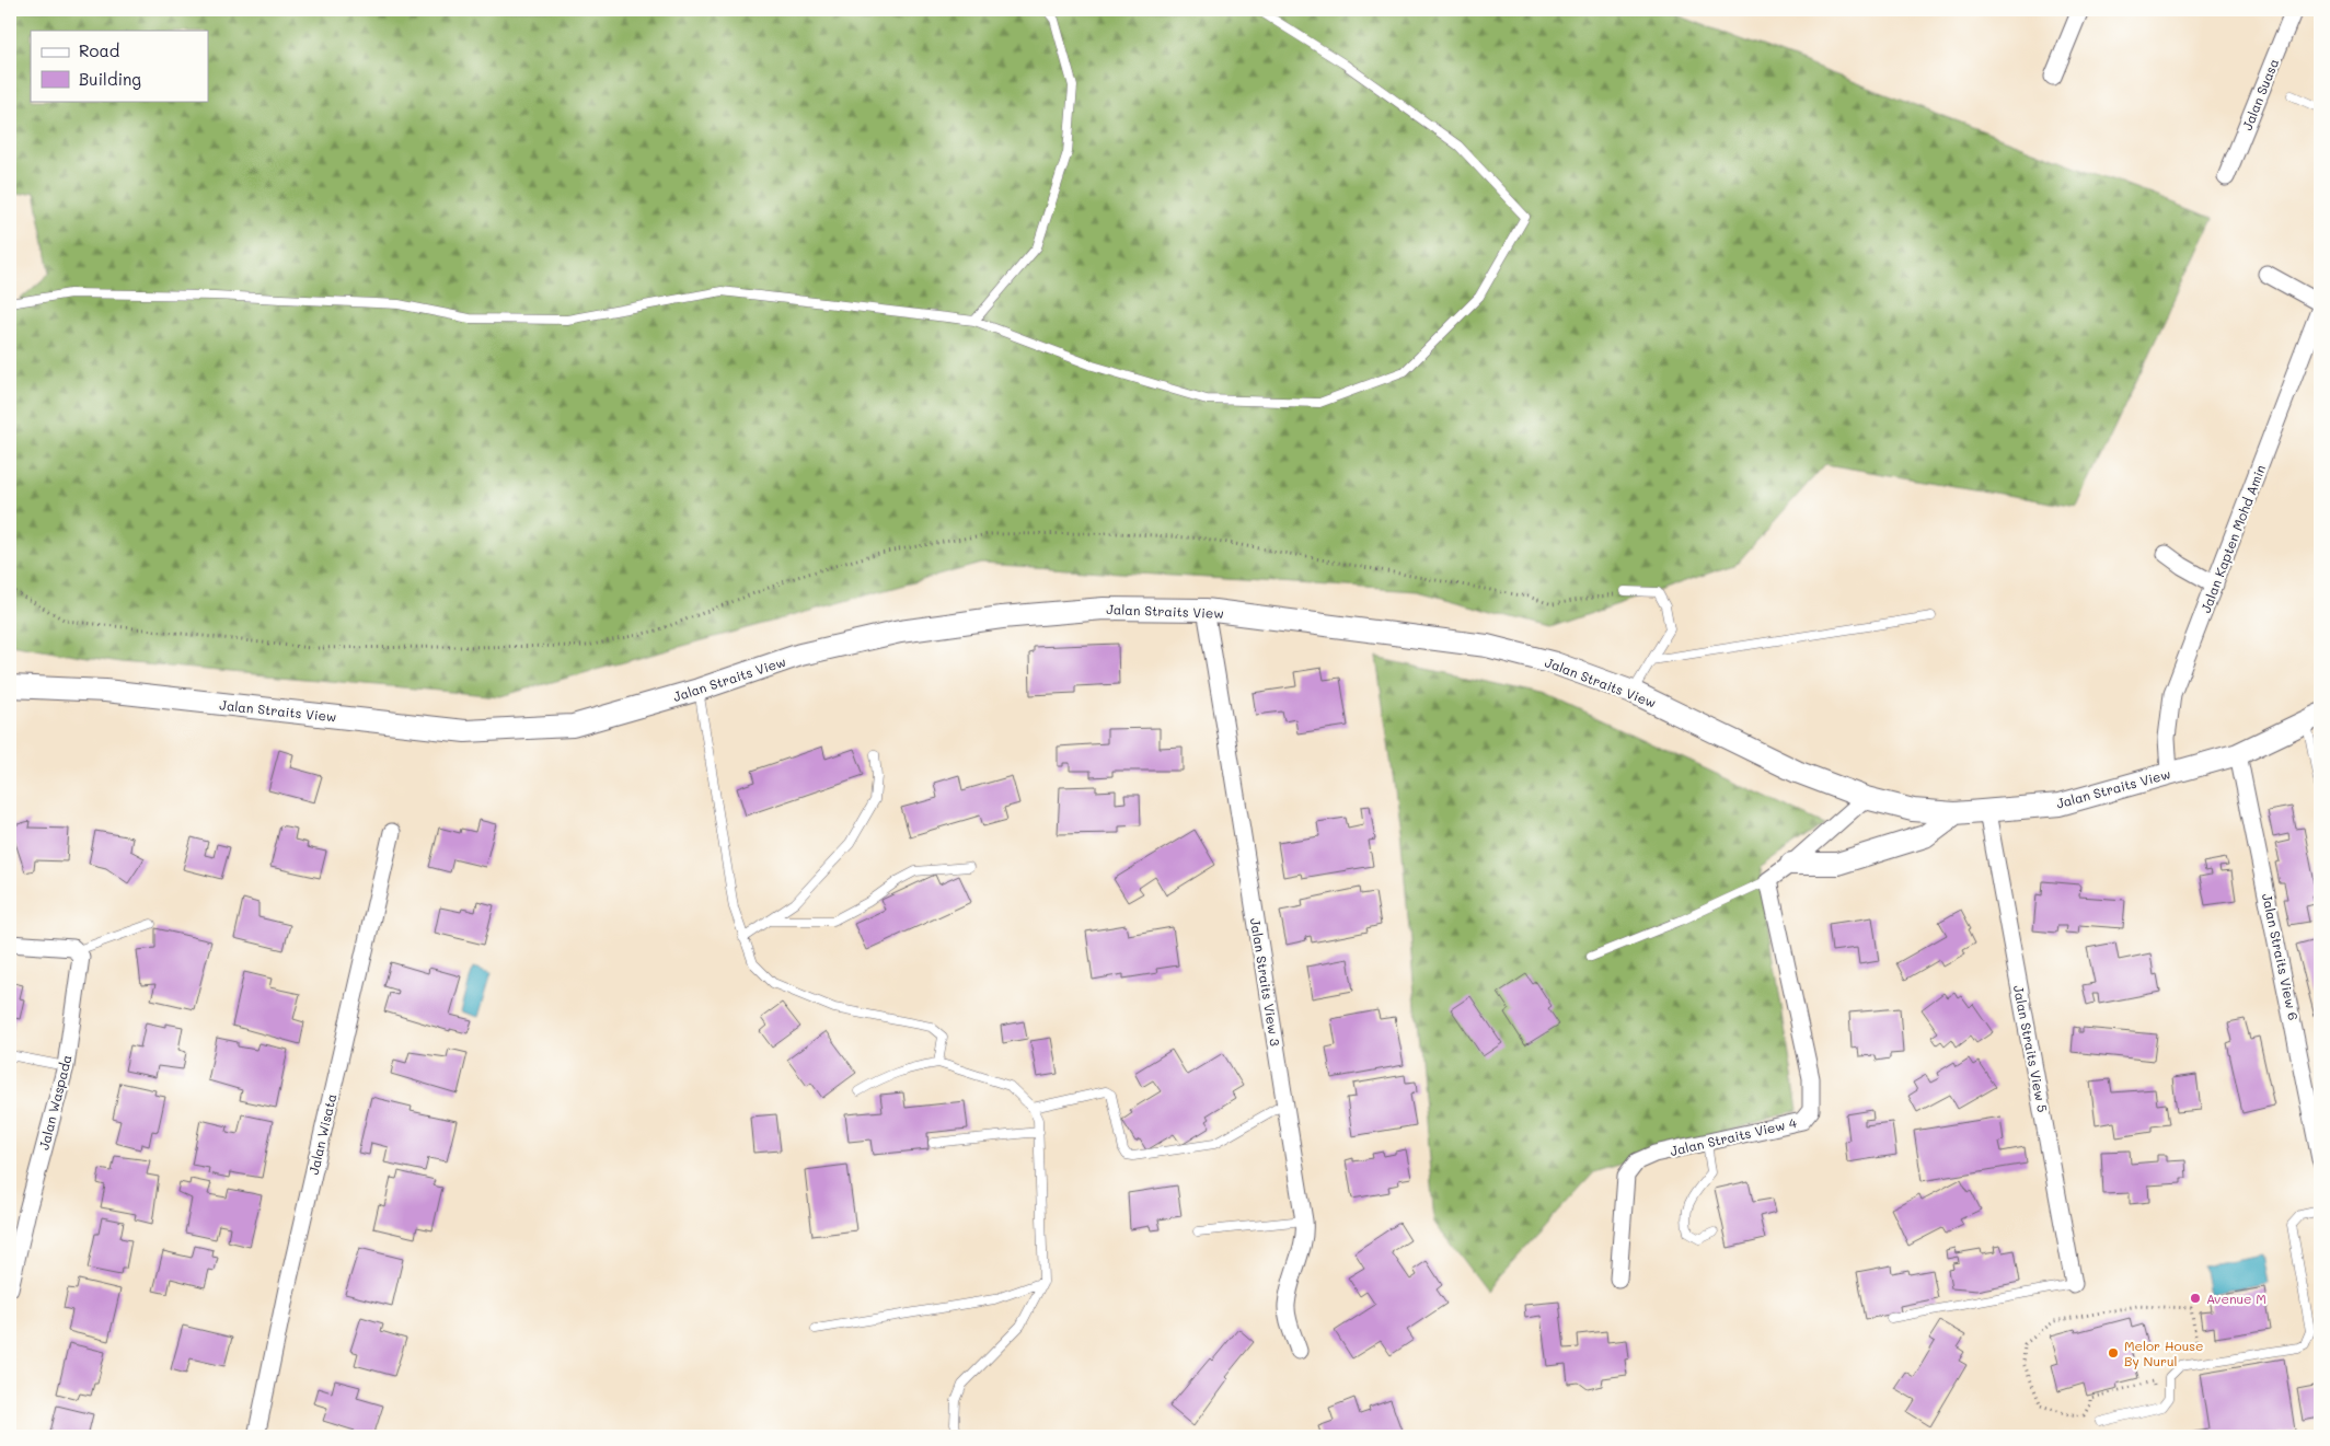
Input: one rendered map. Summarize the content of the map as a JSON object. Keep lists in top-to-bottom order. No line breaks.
{"streets":{"street":["Jalan Suasa","Jalan Kapten Mohd Amin","Jalan Straits View","Jalan Straits View 6","Jalan Straits View 3","Jalan Straits View 5","Jalan Waspada","Jalan Wisata","Jalan Straits View 4"]},"crossings":[["Jalan Kapten Mohd Amin","Jalan Straits View"],["Jalan Straits View","Jalan Straits View 6"],["Jalan Straits View","Jalan Straits View 3"],["Jalan Straits View","Jalan Straits View 5"]],"places":["Avenue M","Melor House By Nurul"],"legend":["Road","Building"]}
